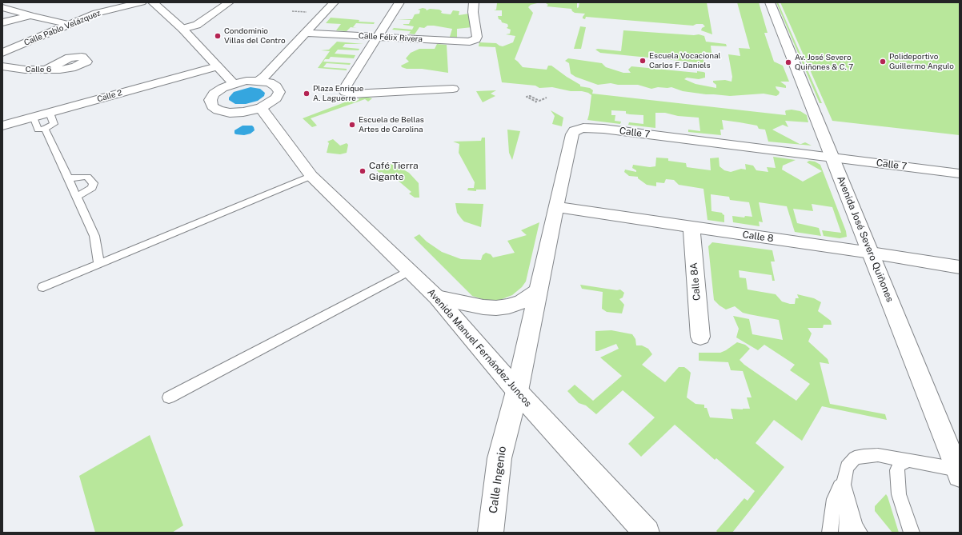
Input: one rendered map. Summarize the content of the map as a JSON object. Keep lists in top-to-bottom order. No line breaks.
{"streets":{"street":["Calle Pablo Velázquez","Calle Félix Rivera","Calle 6","Calle 2","Calle 7","Calle 8","Avenida José Severo Quiñones","Calle 8A","Avenida Manuel Fernández Juncos","Calle Ingenio"]},"crossings":[["Calle 7","Calle 8"],["Calle 7","Avenida José Severo Quiñones"],["Calle 7","Avenida Manuel Fernández Juncos"],["Calle 7","Calle Ingenio"],["Calle 8","Avenida José Severo Quiñones"],["Calle 8","Calle 8A"],["Avenida Manuel Fernández Juncos","Calle Ingenio"]],"places":["Condominio Villas del Centro","Escuela Vocacional Carlos F. Daniels","Polideportivo Guillermo Angulo","Av. José Severo Quiñones & C. 7","Plaza Enrique A. Laguerre","Escuela de Bellas Artes de Carolina","Café Tierra Gigante"]}
